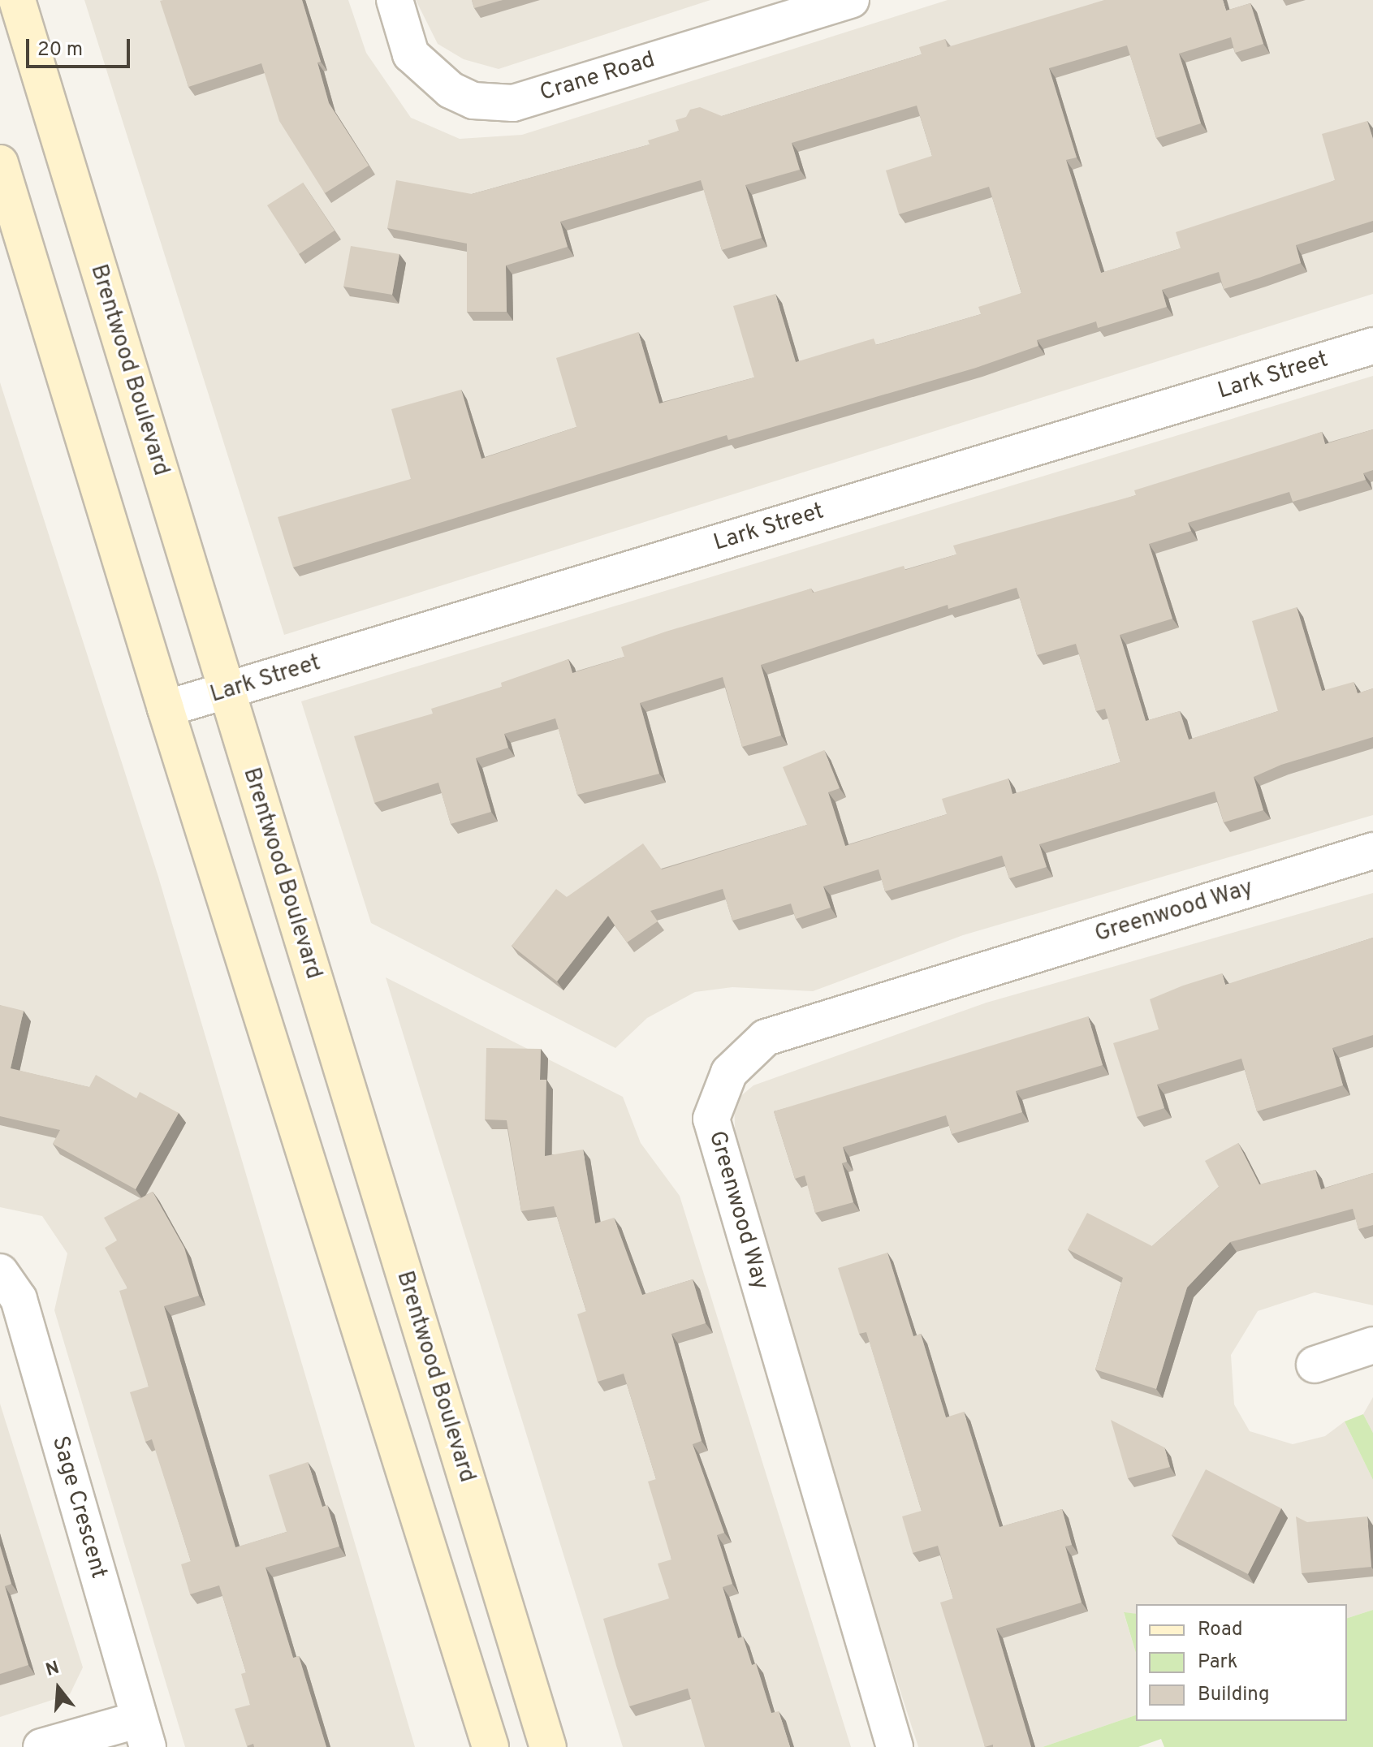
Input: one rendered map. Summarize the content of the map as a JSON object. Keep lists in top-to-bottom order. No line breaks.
{"streets":{"main road":["Brentwood Boulevard"],"street":["Crane Road","Lark Street","Greenwood Way","Sage Crescent"]},"crossings":[["Brentwood Boulevard","Lark Street"]],"legend":["Road","Park","Building"],"scale_bar":"20 m","north":"top"}
